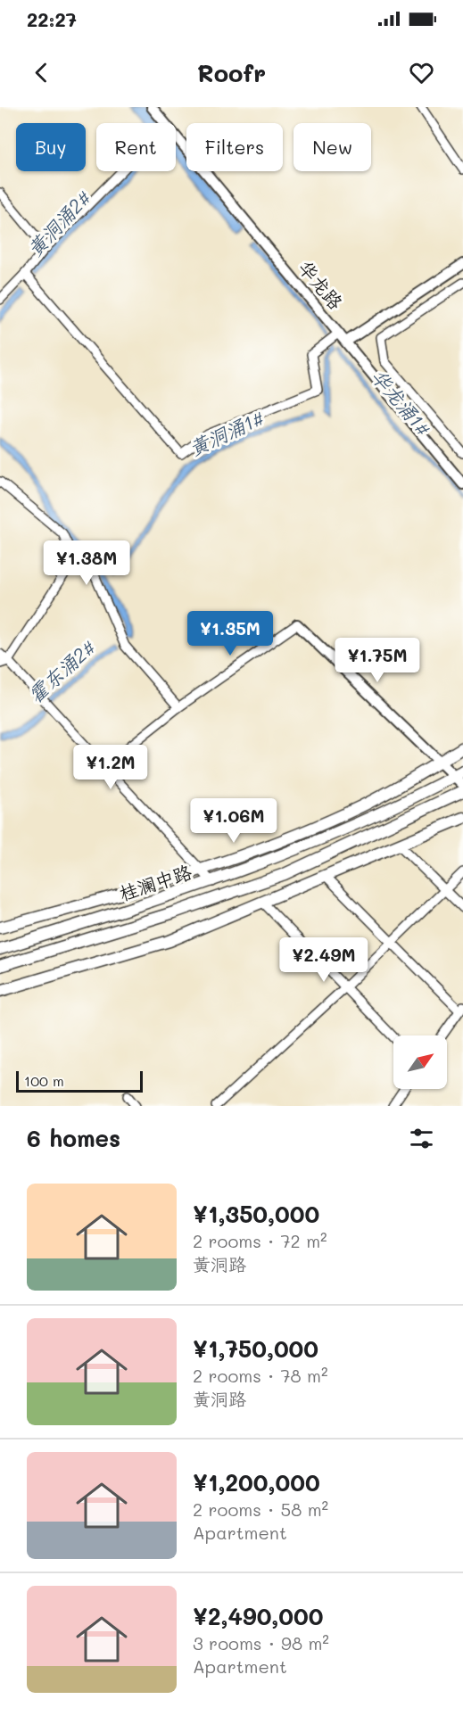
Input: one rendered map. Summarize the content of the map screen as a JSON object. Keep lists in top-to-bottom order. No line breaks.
{"streets":{"main road":["桂澜中路"],"street":["华龙路"]},"water":["黄洞涌2#","华龙涌1#","黄洞涌1#","霍东涌2#"],"scale_bar":"100 m","north":"top right","page":{"status":"22:27","header":"Roofr","chip":["Buy","Rent","Filters","New"],"price":["¥1.38M","¥1.35M","¥1.75M","¥1.2M","¥1.06M","¥2.49M"],"scale":"100 m","heading":"6 homes","list":[{"name":"¥1,350,000","note":"2 rooms · 72 m² · 黄洞路"},{"name":"¥1,750,000","note":"2 rooms · 78 m² · 黄洞路"},{"name":"¥1,200,000","note":"2 rooms · 58 m² · Apartment"},{"name":"¥2,490,000","note":"3 rooms · 98 m² · Apartment"}]}}
